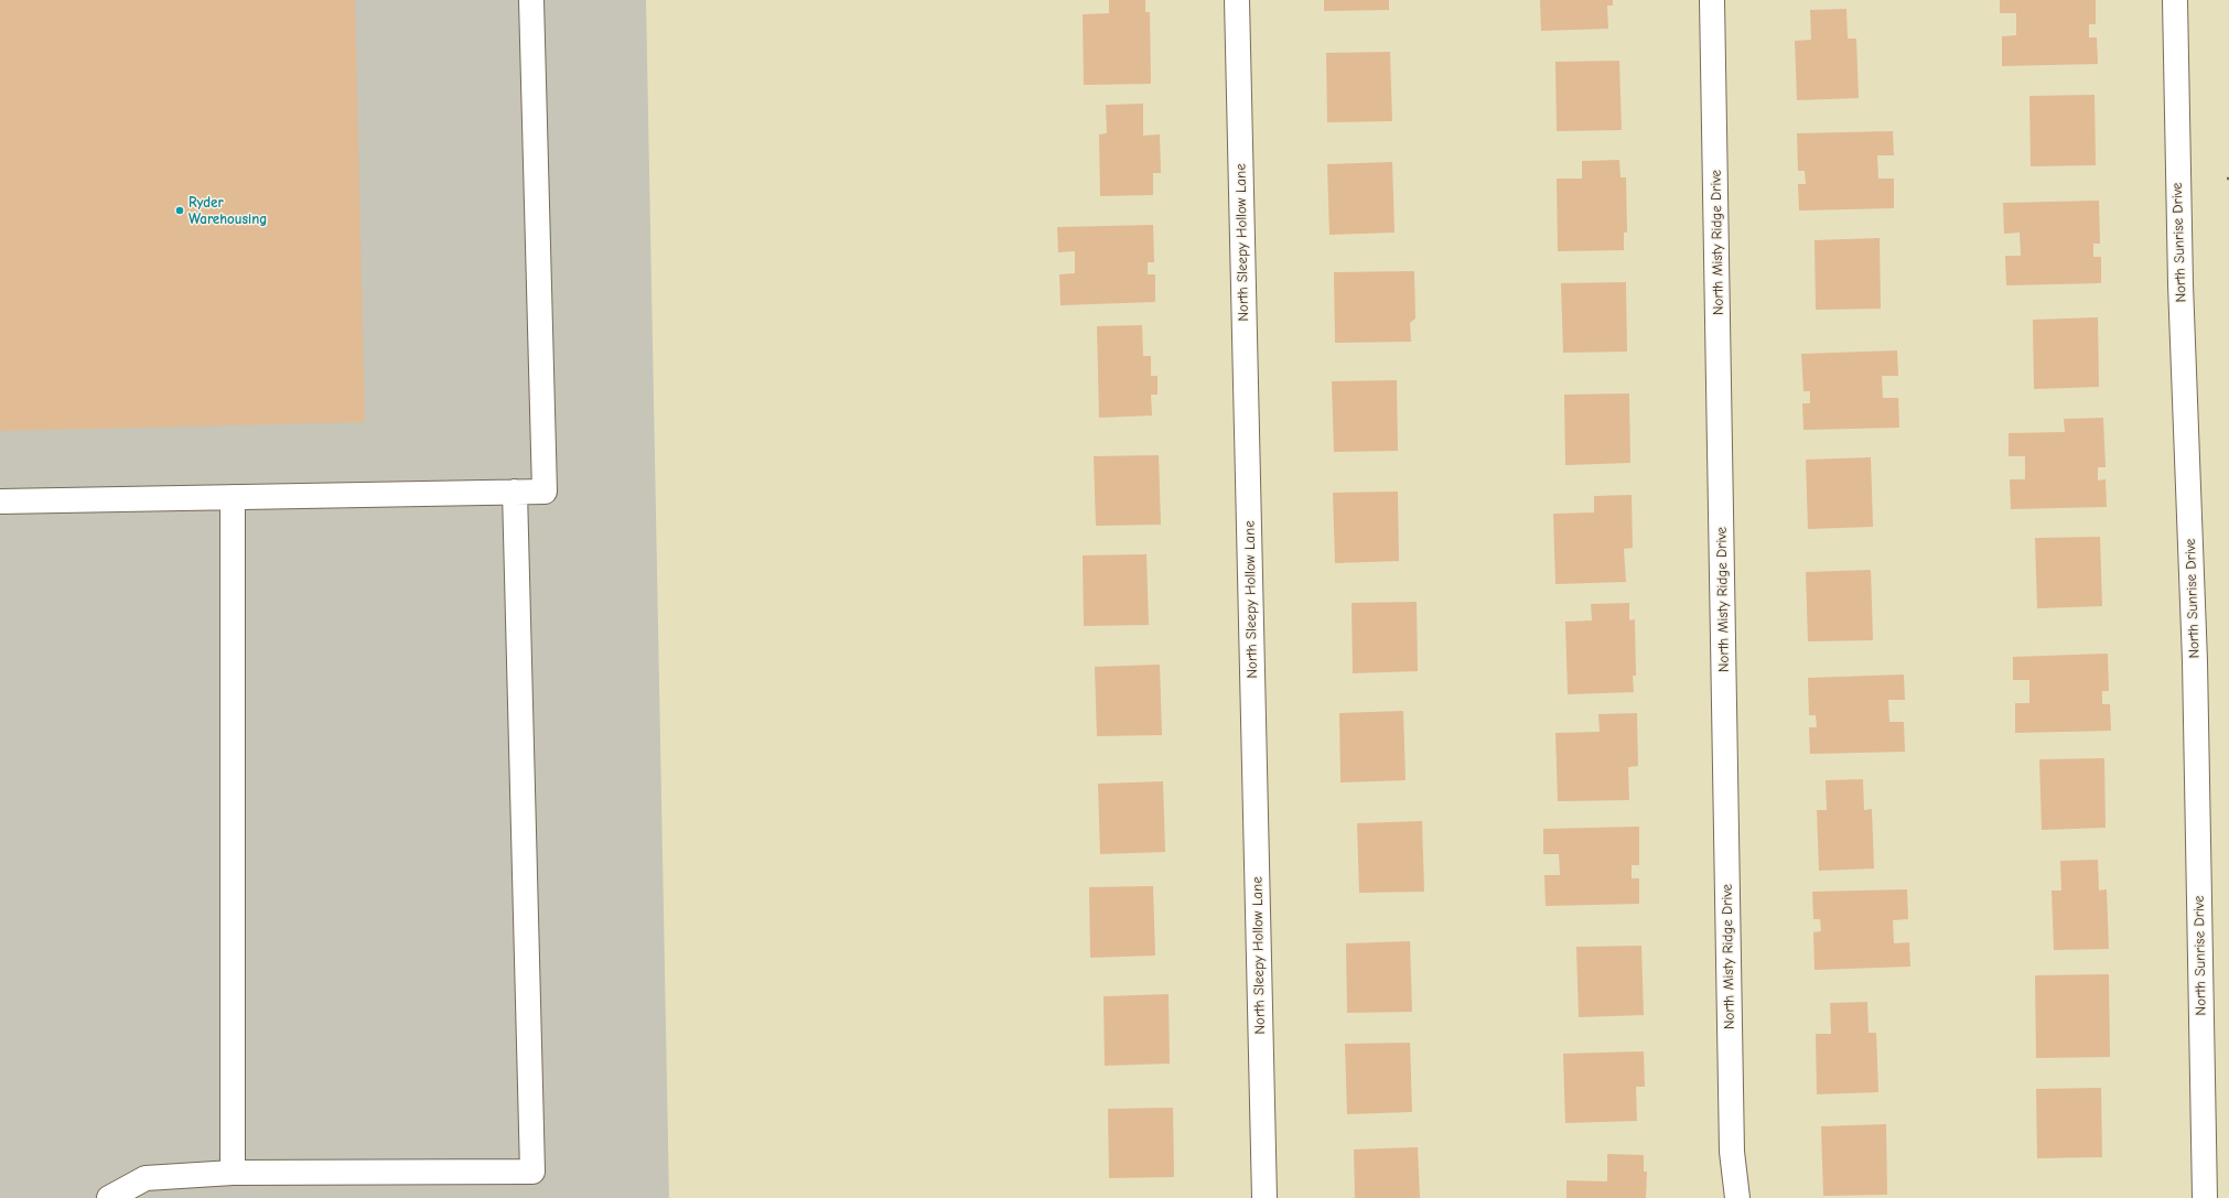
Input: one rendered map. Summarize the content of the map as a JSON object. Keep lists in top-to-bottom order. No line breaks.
{"streets":{"street":["North Sleepy Hollow Lane","North Misty Ridge Drive","North Sunrise Drive"]},"places":["Ryder Warehousing"]}
